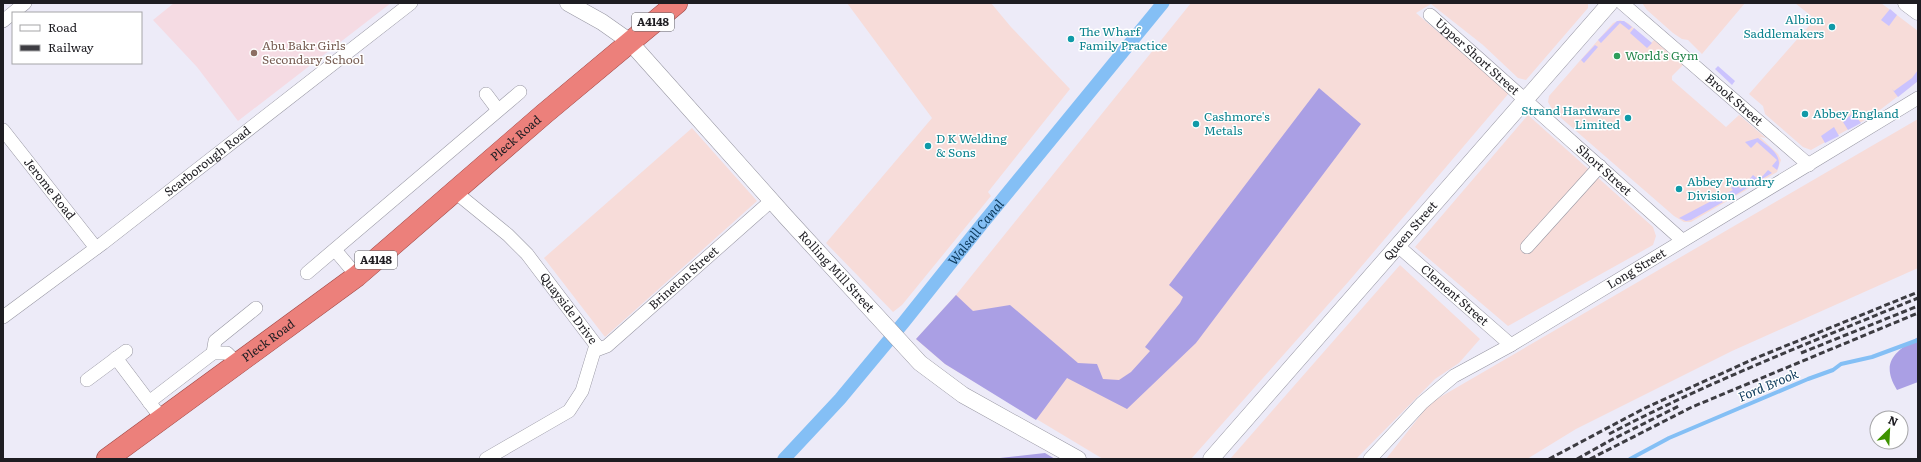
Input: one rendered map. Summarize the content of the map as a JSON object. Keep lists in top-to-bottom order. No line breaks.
{"streets":{"highway":["A4148","Pleck Road"],"street":["Upper Short Street","Brook Street","Scarborough Road","Short Street","Jerome Road","Queen Street","Long Street","Rolling Mill Street","Brineton Street","Clement Street","Quayside Drive"]},"crossings":[["Upper Short Street","Short Street"],["Upper Short Street","Queen Street"],["Brook Street","Long Street"],["Pleck Road","Rolling Mill Street"],["Pleck Road","Quayside Drive"],["Scarborough Road","Jerome Road"],["Short Street","Queen Street"],["Short Street","Long Street"],["Queen Street","Clement Street"],["Long Street","Clement Street"],["Rolling Mill Street","Brineton Street"],["Brineton Street","Quayside Drive"]],"water":["Walsall Canal","Ford Brook"],"places":["Albion Saddlemakers","The Wharf Family Practice","Abu Bakr Girls Secondary School","World's Gym","Abbey England","Strand Hardware Limited","Cashmore's Metals","D K Welding & Sons","Abbey Foundry Division"],"legend":["Road","Railway"],"north":"top right"}
